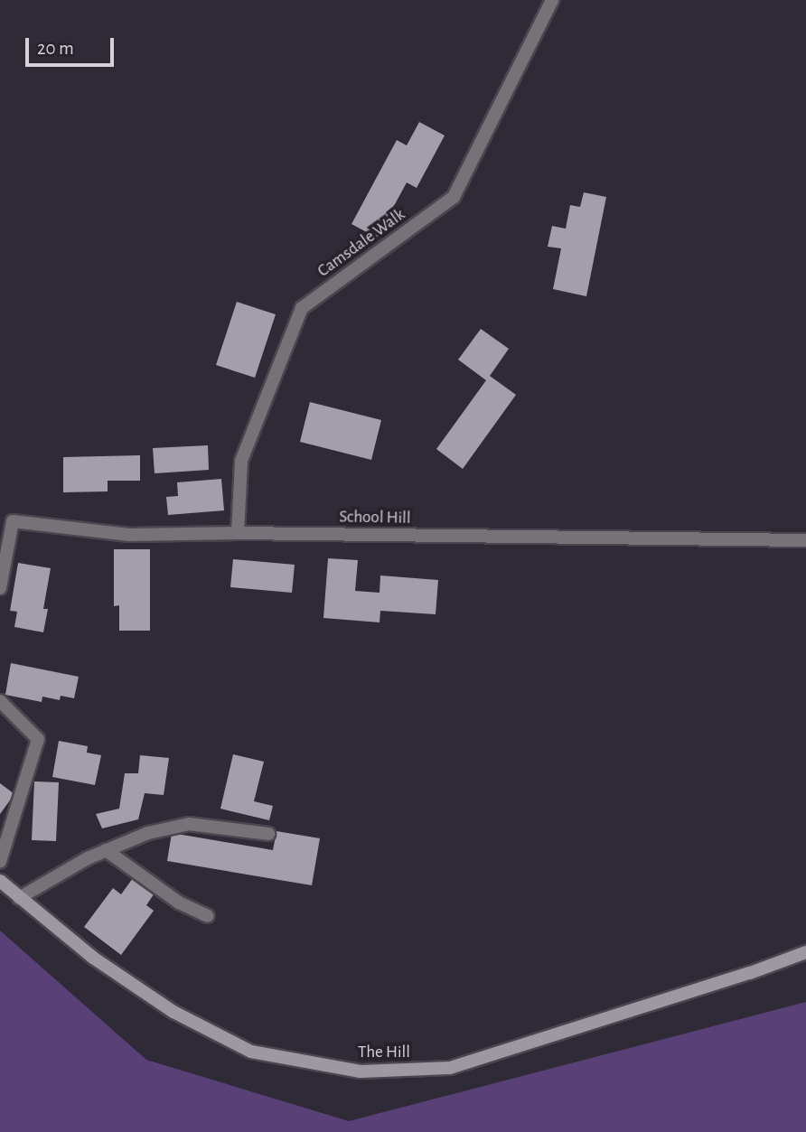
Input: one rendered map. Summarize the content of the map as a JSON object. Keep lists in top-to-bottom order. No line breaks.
{"streets":{"main road":["The Hill"],"street":["Camsdale Walk","School Hill"]},"crossings":[["Camsdale Walk","School Hill"]],"scale_bar":"20 m"}
